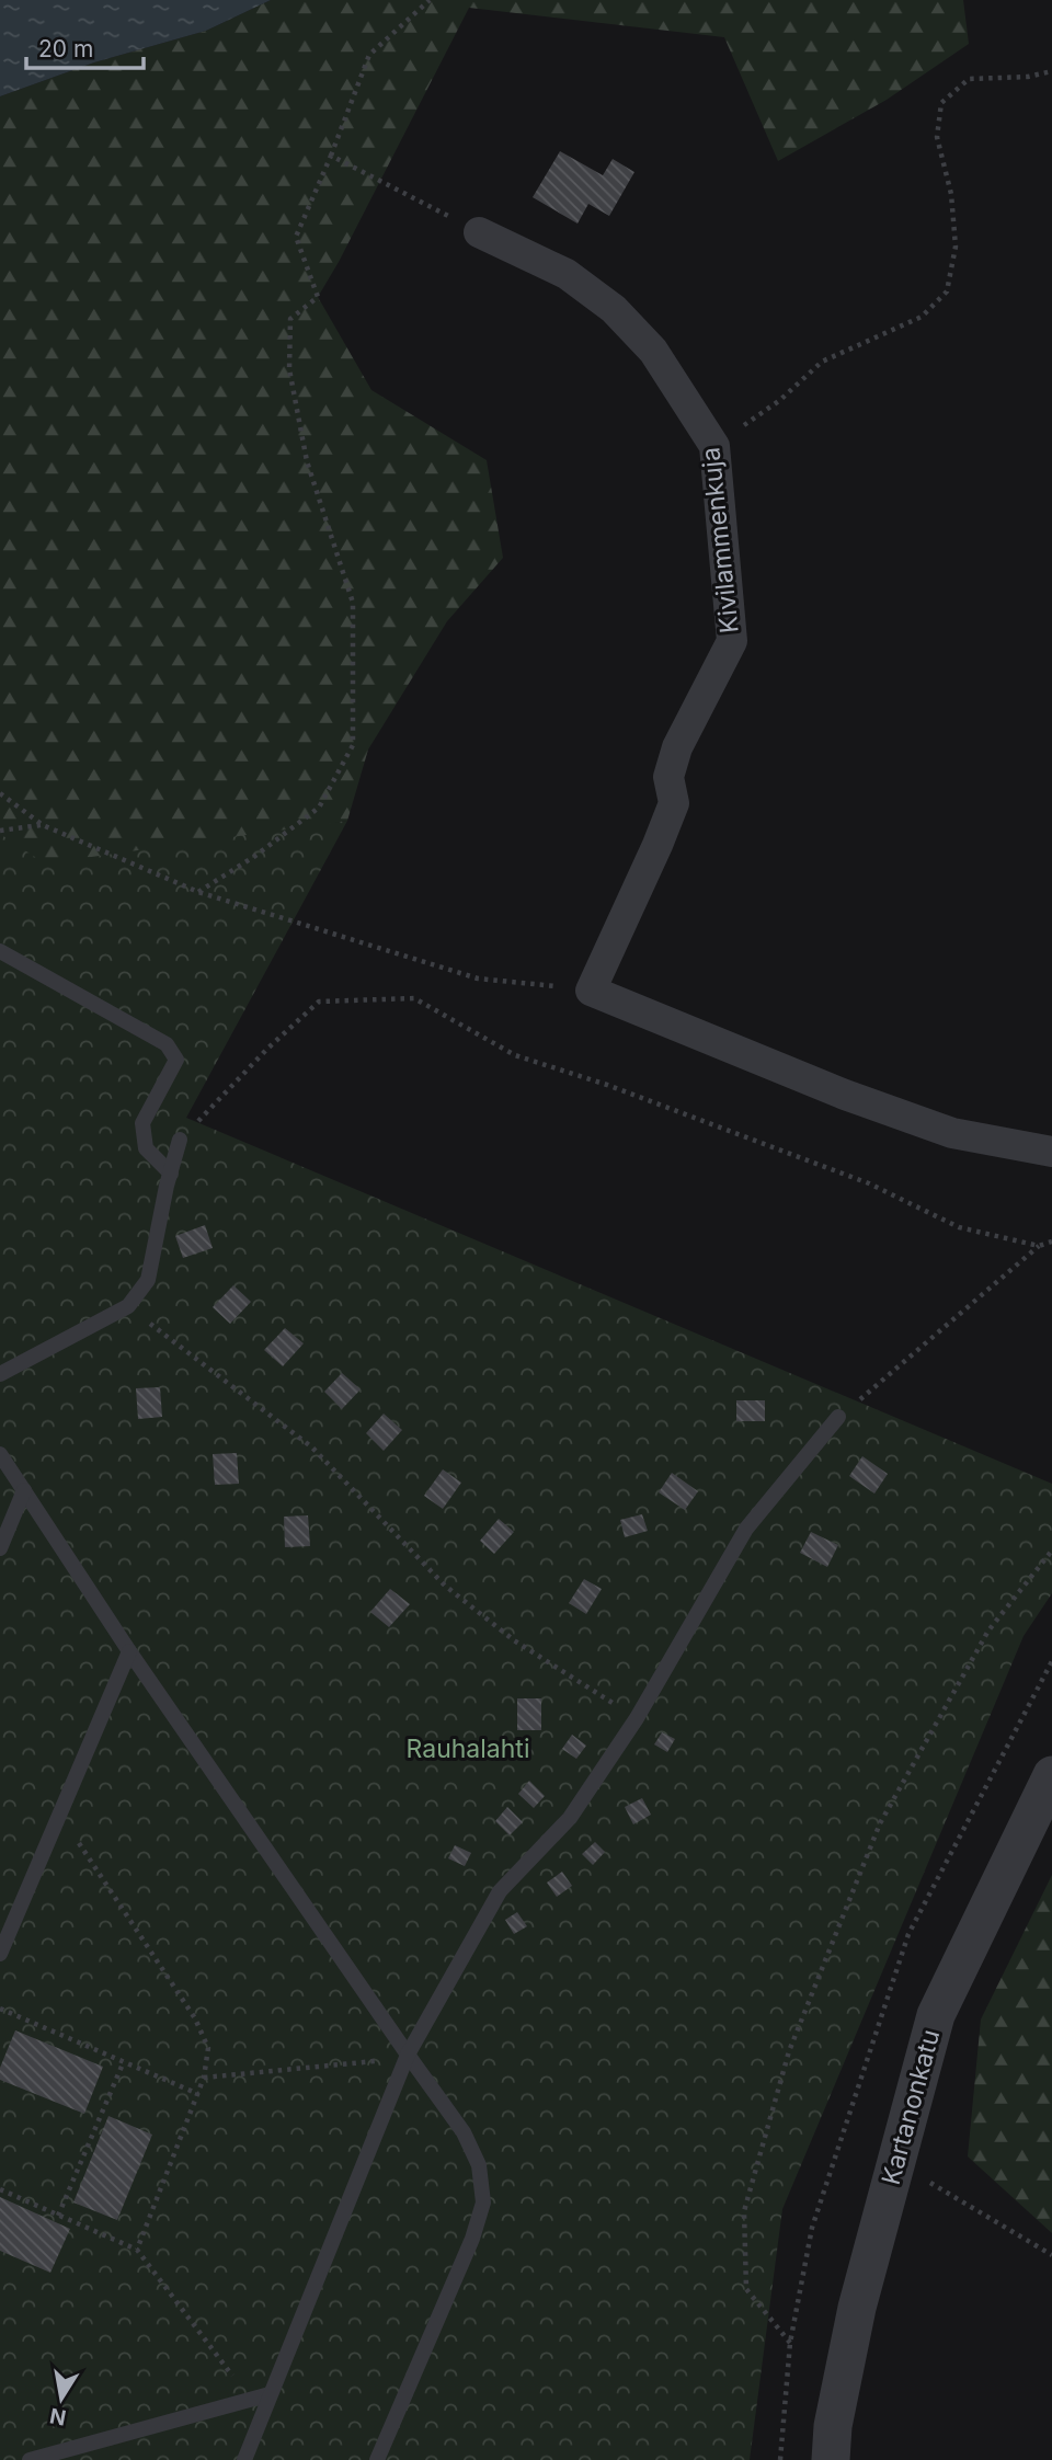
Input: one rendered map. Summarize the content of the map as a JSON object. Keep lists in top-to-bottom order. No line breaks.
{"streets":{"street":["Kivilammenkuja","Kartanonkatu"]},"parks":["Rauhalahti"],"scale_bar":"20 m","north":"bottom"}
